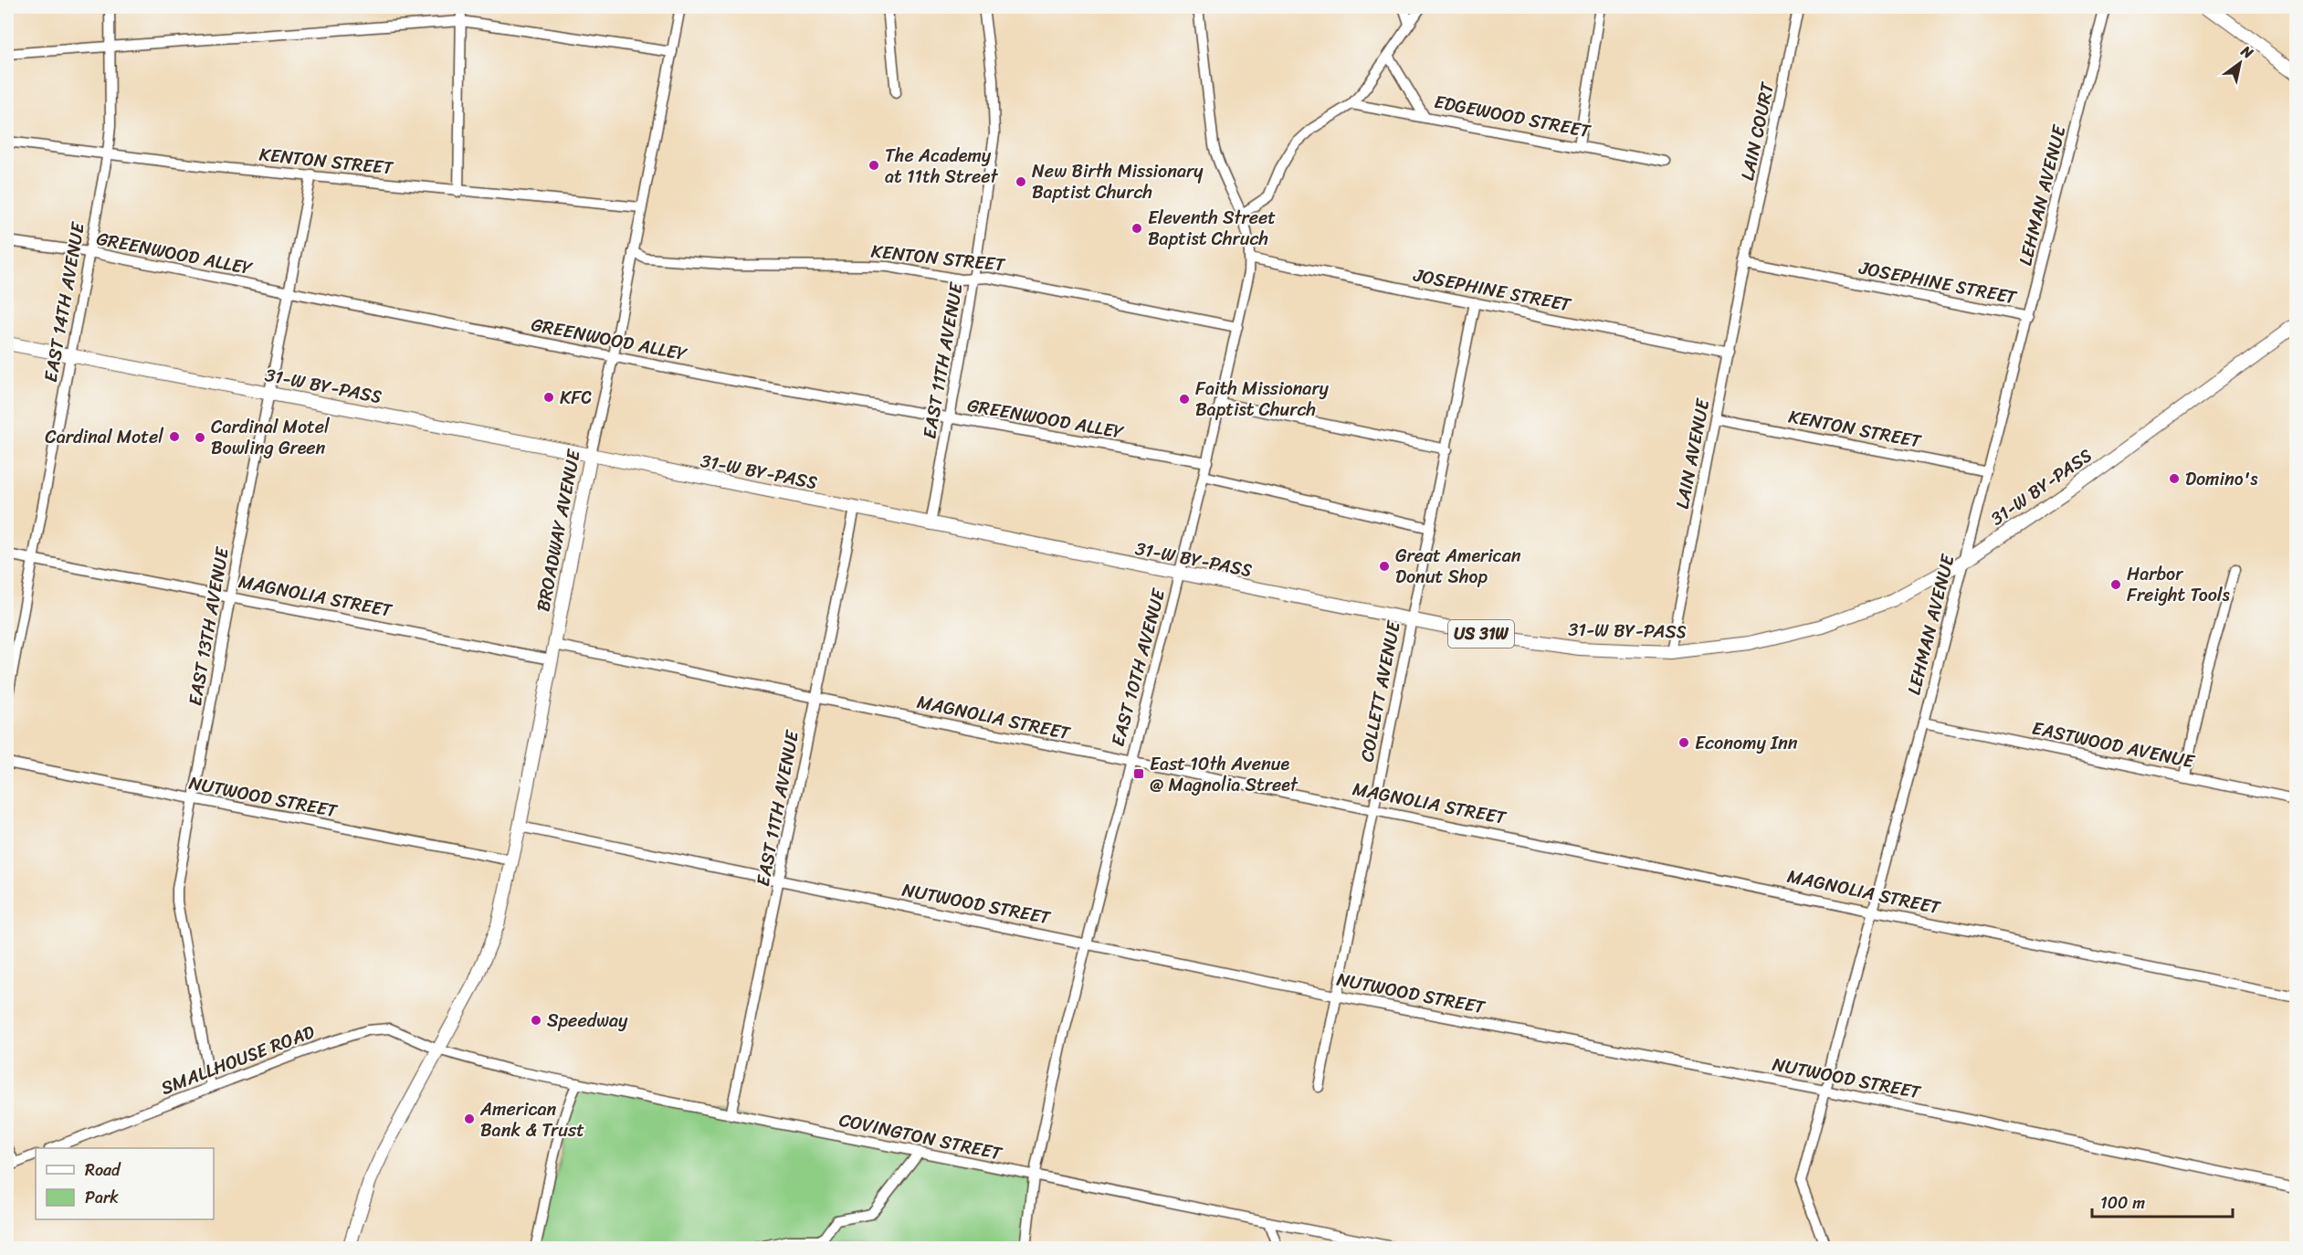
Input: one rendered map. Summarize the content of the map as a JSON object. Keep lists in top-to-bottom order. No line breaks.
{"streets":{"main road":["31-W BY-PASS","BROADWAY AVENUE","US 31W"],"street":["EDGEWOOD STREET","LAIN COURT","KENTON STREET","LEHMAN AVENUE","GREENWOOD ALLEY","JOSEPHINE STREET","EAST 14TH AVENUE","EAST 11TH AVENUE","LAIN AVENUE","MAGNOLIA STREET","EAST 13TH AVENUE","EAST 10TH AVENUE","COLLETT AVENUE","EASTWOOD AVENUE","NUTWOOD STREET","SMALLHOUSE ROAD","COVINGTON STREET"]},"crossings":[["LAIN COURT","JOSEPHINE STREET"],["LAIN COURT","LAIN AVENUE"],["KENTON STREET","LEHMAN AVENUE"],["KENTON STREET","EAST 14TH AVENUE"],["KENTON STREET","EAST 11TH AVENUE"],["KENTON STREET","LAIN AVENUE"],["KENTON STREET","BROADWAY AVENUE"],["KENTON STREET","EAST 13TH AVENUE"],["KENTON STREET","EAST 10TH AVENUE"],["LEHMAN AVENUE","JOSEPHINE STREET"],["LEHMAN AVENUE","31-W BY-PASS"],["LEHMAN AVENUE","MAGNOLIA STREET"],["LEHMAN AVENUE","EASTWOOD AVENUE"],["LEHMAN AVENUE","NUTWOOD STREET"],["GREENWOOD ALLEY","EAST 14TH AVENUE"],["GREENWOOD ALLEY","EAST 11TH AVENUE"],["GREENWOOD ALLEY","BROADWAY AVENUE"],["GREENWOOD ALLEY","EAST 13TH AVENUE"],["GREENWOOD ALLEY","EAST 10TH AVENUE"],["JOSEPHINE STREET","LAIN AVENUE"],["JOSEPHINE STREET","EAST 10TH AVENUE"],["JOSEPHINE STREET","COLLETT AVENUE"],["EAST 14TH AVENUE","31-W BY-PASS"],["EAST 14TH AVENUE","MAGNOLIA STREET"],["EAST 11TH AVENUE","31-W BY-PASS"],["EAST 11TH AVENUE","MAGNOLIA STREET"],["EAST 11TH AVENUE","NUTWOOD STREET"],["EAST 11TH AVENUE","COVINGTON STREET"],["31-W BY-PASS","LAIN AVENUE"],["31-W BY-PASS","BROADWAY AVENUE"],["31-W BY-PASS","EAST 13TH AVENUE"],["31-W BY-PASS","EAST 10TH AVENUE"],["31-W BY-PASS","COLLETT AVENUE"],["BROADWAY AVENUE","MAGNOLIA STREET"],["BROADWAY AVENUE","NUTWOOD STREET"],["BROADWAY AVENUE","SMALLHOUSE ROAD"],["BROADWAY AVENUE","COVINGTON STREET"],["MAGNOLIA STREET","EAST 13TH AVENUE"],["MAGNOLIA STREET","EAST 10TH AVENUE"],["MAGNOLIA STREET","COLLETT AVENUE"],["EAST 13TH AVENUE","NUTWOOD STREET"],["EAST 13TH AVENUE","SMALLHOUSE ROAD"],["EAST 10TH AVENUE","NUTWOOD STREET"],["EAST 10TH AVENUE","COVINGTON STREET"],["COLLETT AVENUE","NUTWOOD STREET"],["SMALLHOUSE ROAD","COVINGTON STREET"]],"places":{"other":["The Academy at 11th Street","New Birth Missionary Baptist Church","Eleventh Street Baptist Chruch","KFC","Faith Missionary Baptist Church","Cardinal Motel","Cardinal Motel Bowling Green","Domino's","Great American Donut Shop","Harbor Freight Tools","Economy Inn","Speedway","American Bank & Trust"],"transit":["East 10th Avenue @ Magnolia Street"]},"legend":["Road","Park"],"scale_bar":"100 m","north":"top right"}
